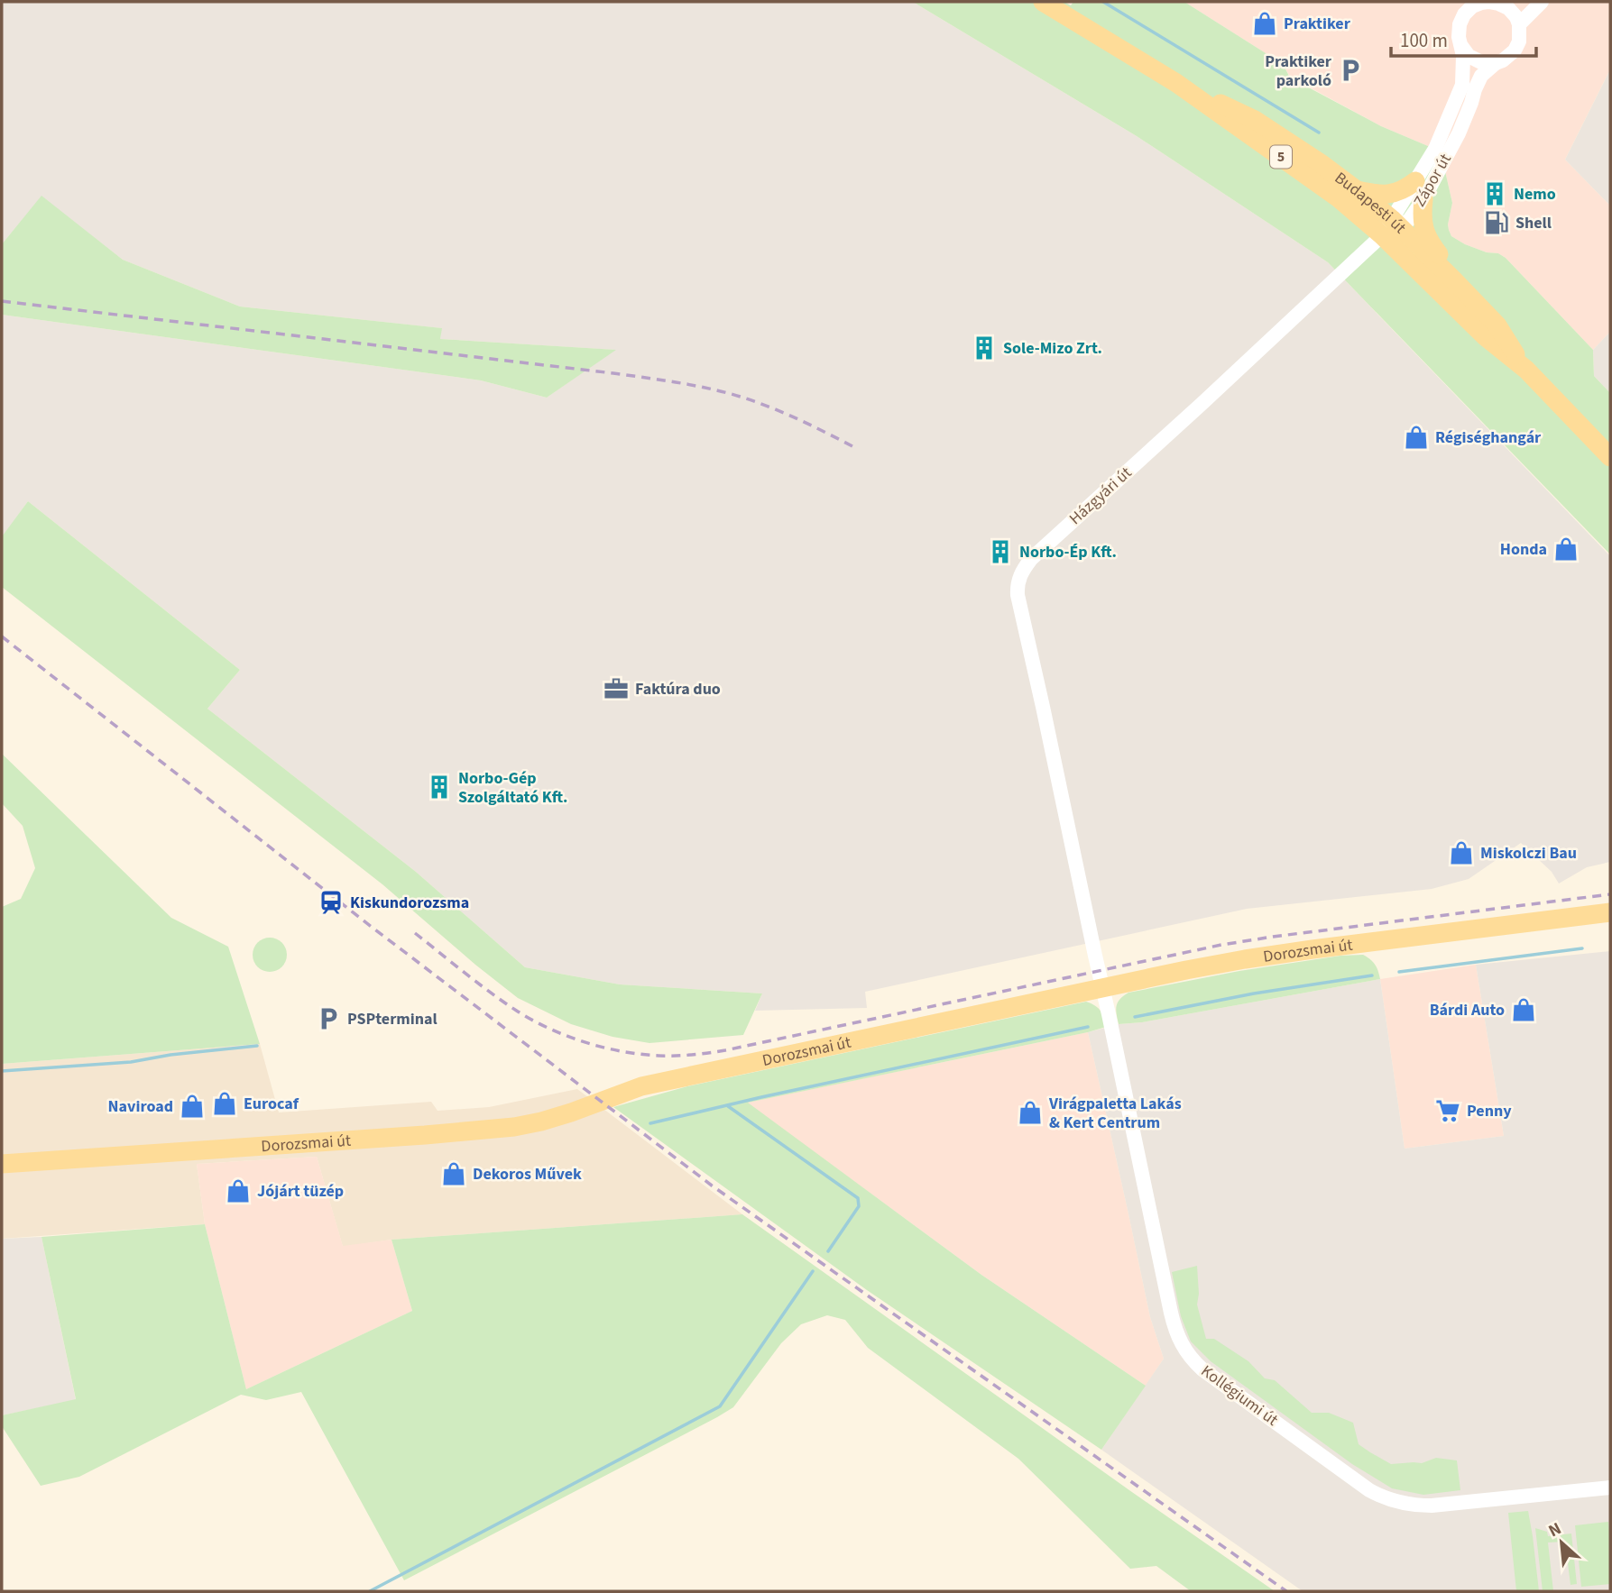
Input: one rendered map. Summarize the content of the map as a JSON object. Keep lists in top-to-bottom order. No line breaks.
{"streets":{"main road":["5","Budapesti út","Dorozsmai út"],"street":["Zápor út","Házgyári út","Kollégiumi út"]},"crossings":[["Zápor út","Budapesti út"],["Zápor út","Házgyári út"],["Budapesti út","Házgyári út"],["Házgyári út","Dorozsmai út"],["Házgyári út","Kollégiumi út"],["Dorozsmai út","Kollégiumi út"]],"places":{"shop":["Praktiker","Régiséghangár","Honda","Miskolczi Bau","Bárdi Auto","Eurocaf","Naviroad","Virágpaletta Lakás & Kert Centrum","Dekoros Művek","Jójárt tüzép"],"parking":["Praktiker parkoló","PSPterminal"],"building":["Nemo","Sole-Mizo Zrt.","Norbo-Ép Kft.","Norbo-Gép Szolgáltató Kft."],"fuel station":["Shell"],"office":["Faktúra duo"],"station":["Kiskundorozsma"],"supermarket":["Penny"]},"scale_bar":"100 m","north":"top left"}
